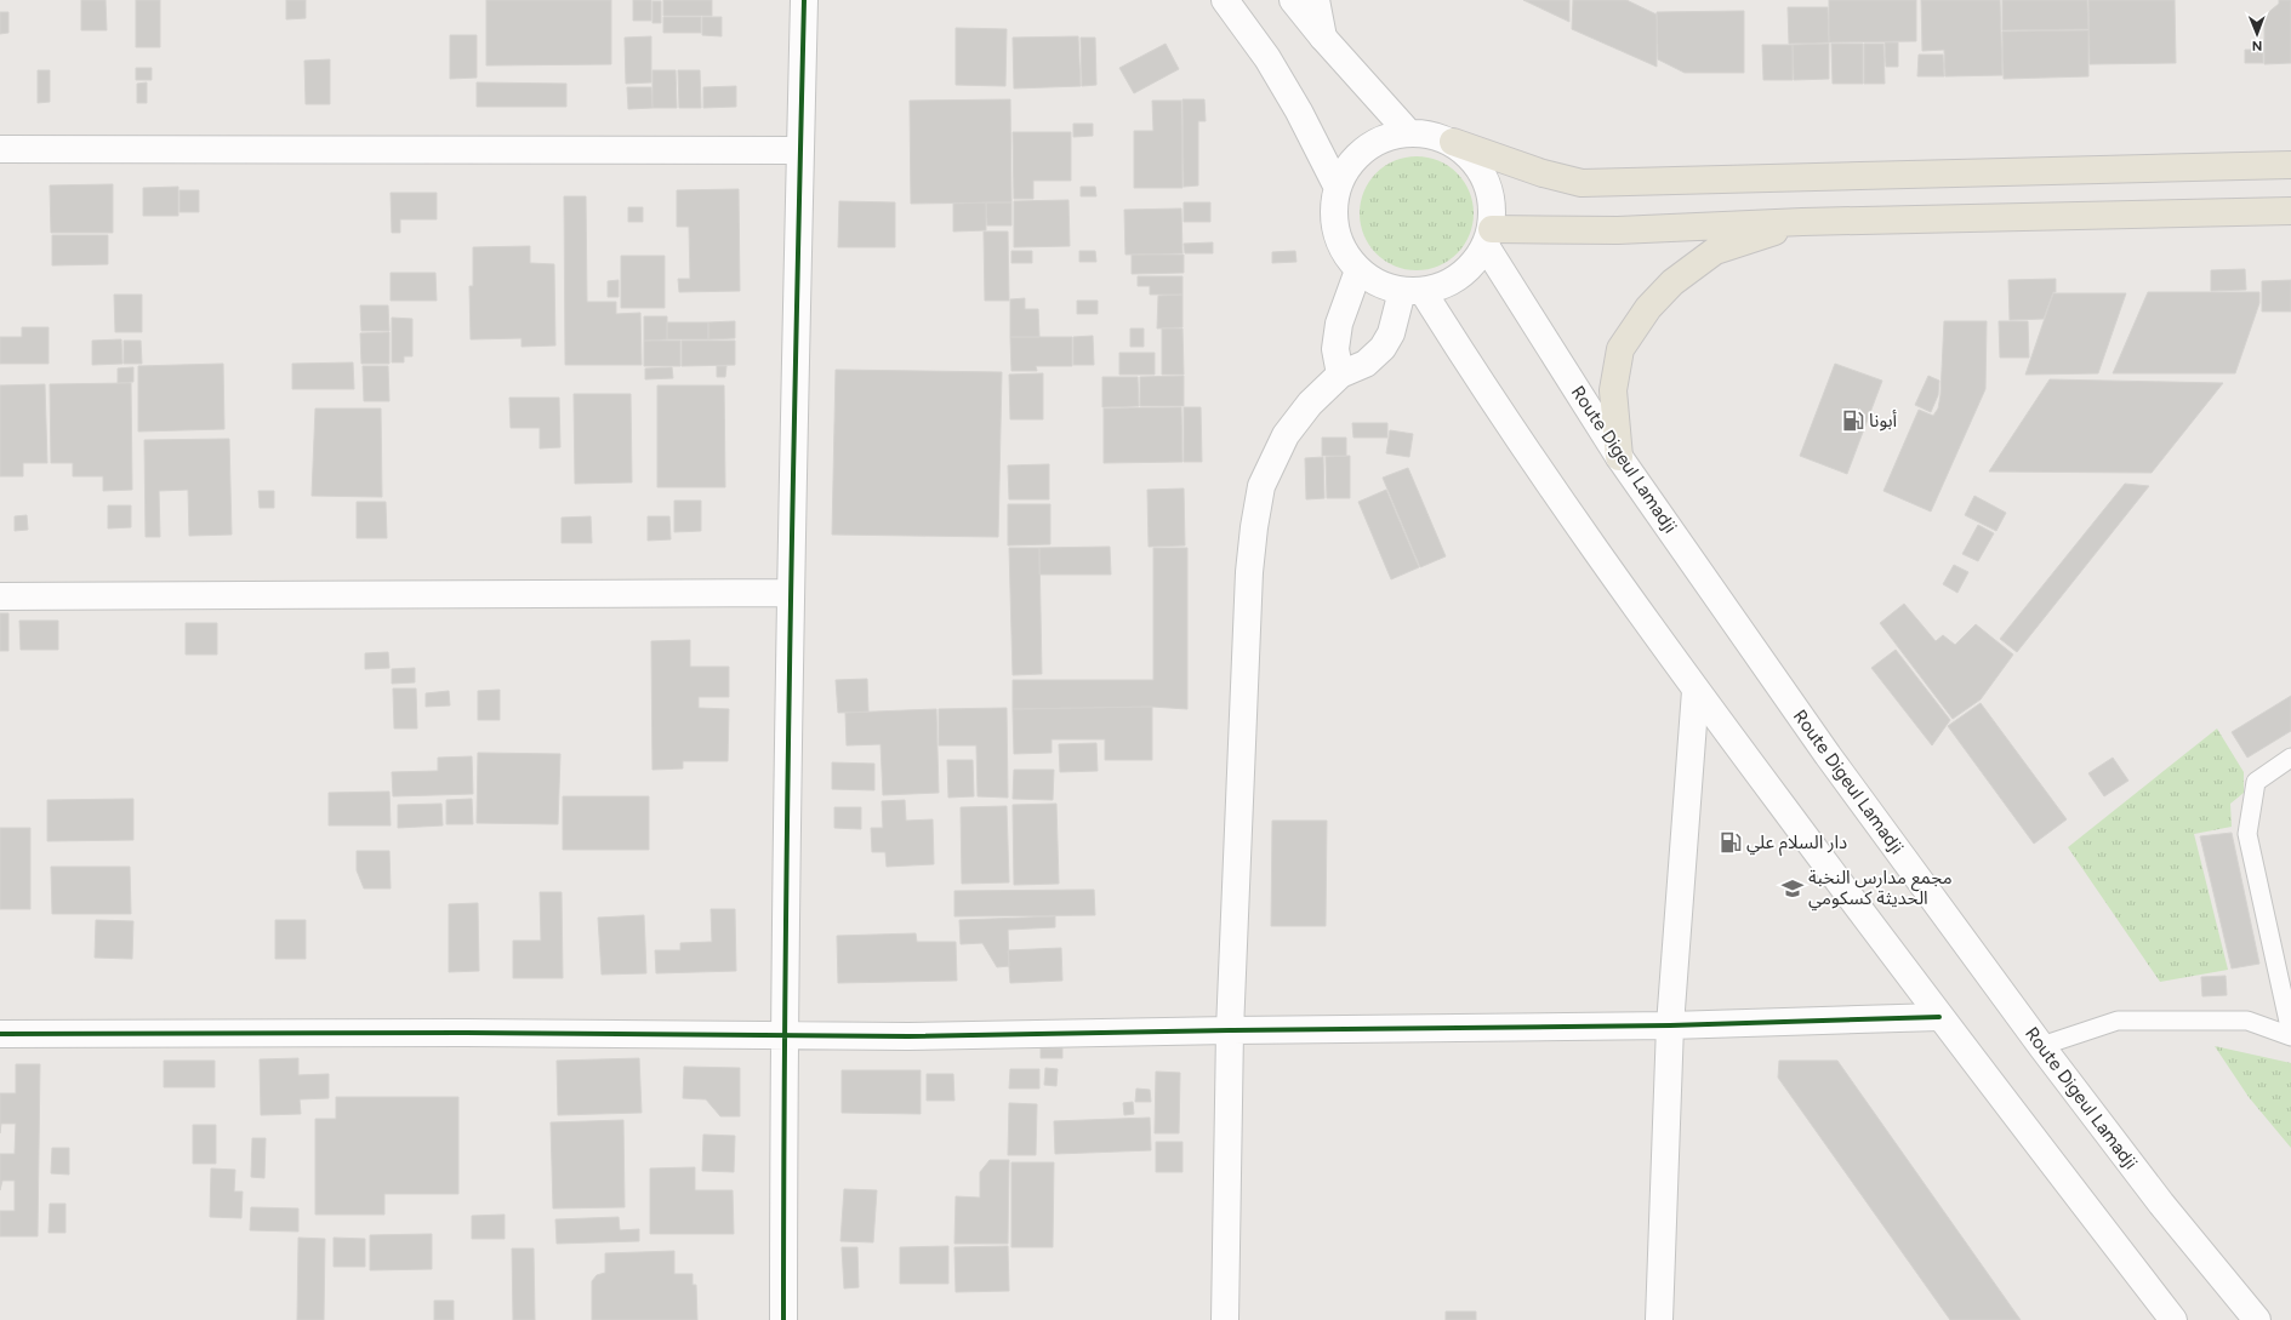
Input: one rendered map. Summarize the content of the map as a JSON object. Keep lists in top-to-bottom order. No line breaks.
{"streets":{"street":["Route Digeul Lamadji"]},"places":{"fuel station":["أبونا","دار السلام علي"],"school or university":["مجمع مدارس النخبة الحديثة كسكومي"]},"north":"bottom"}
